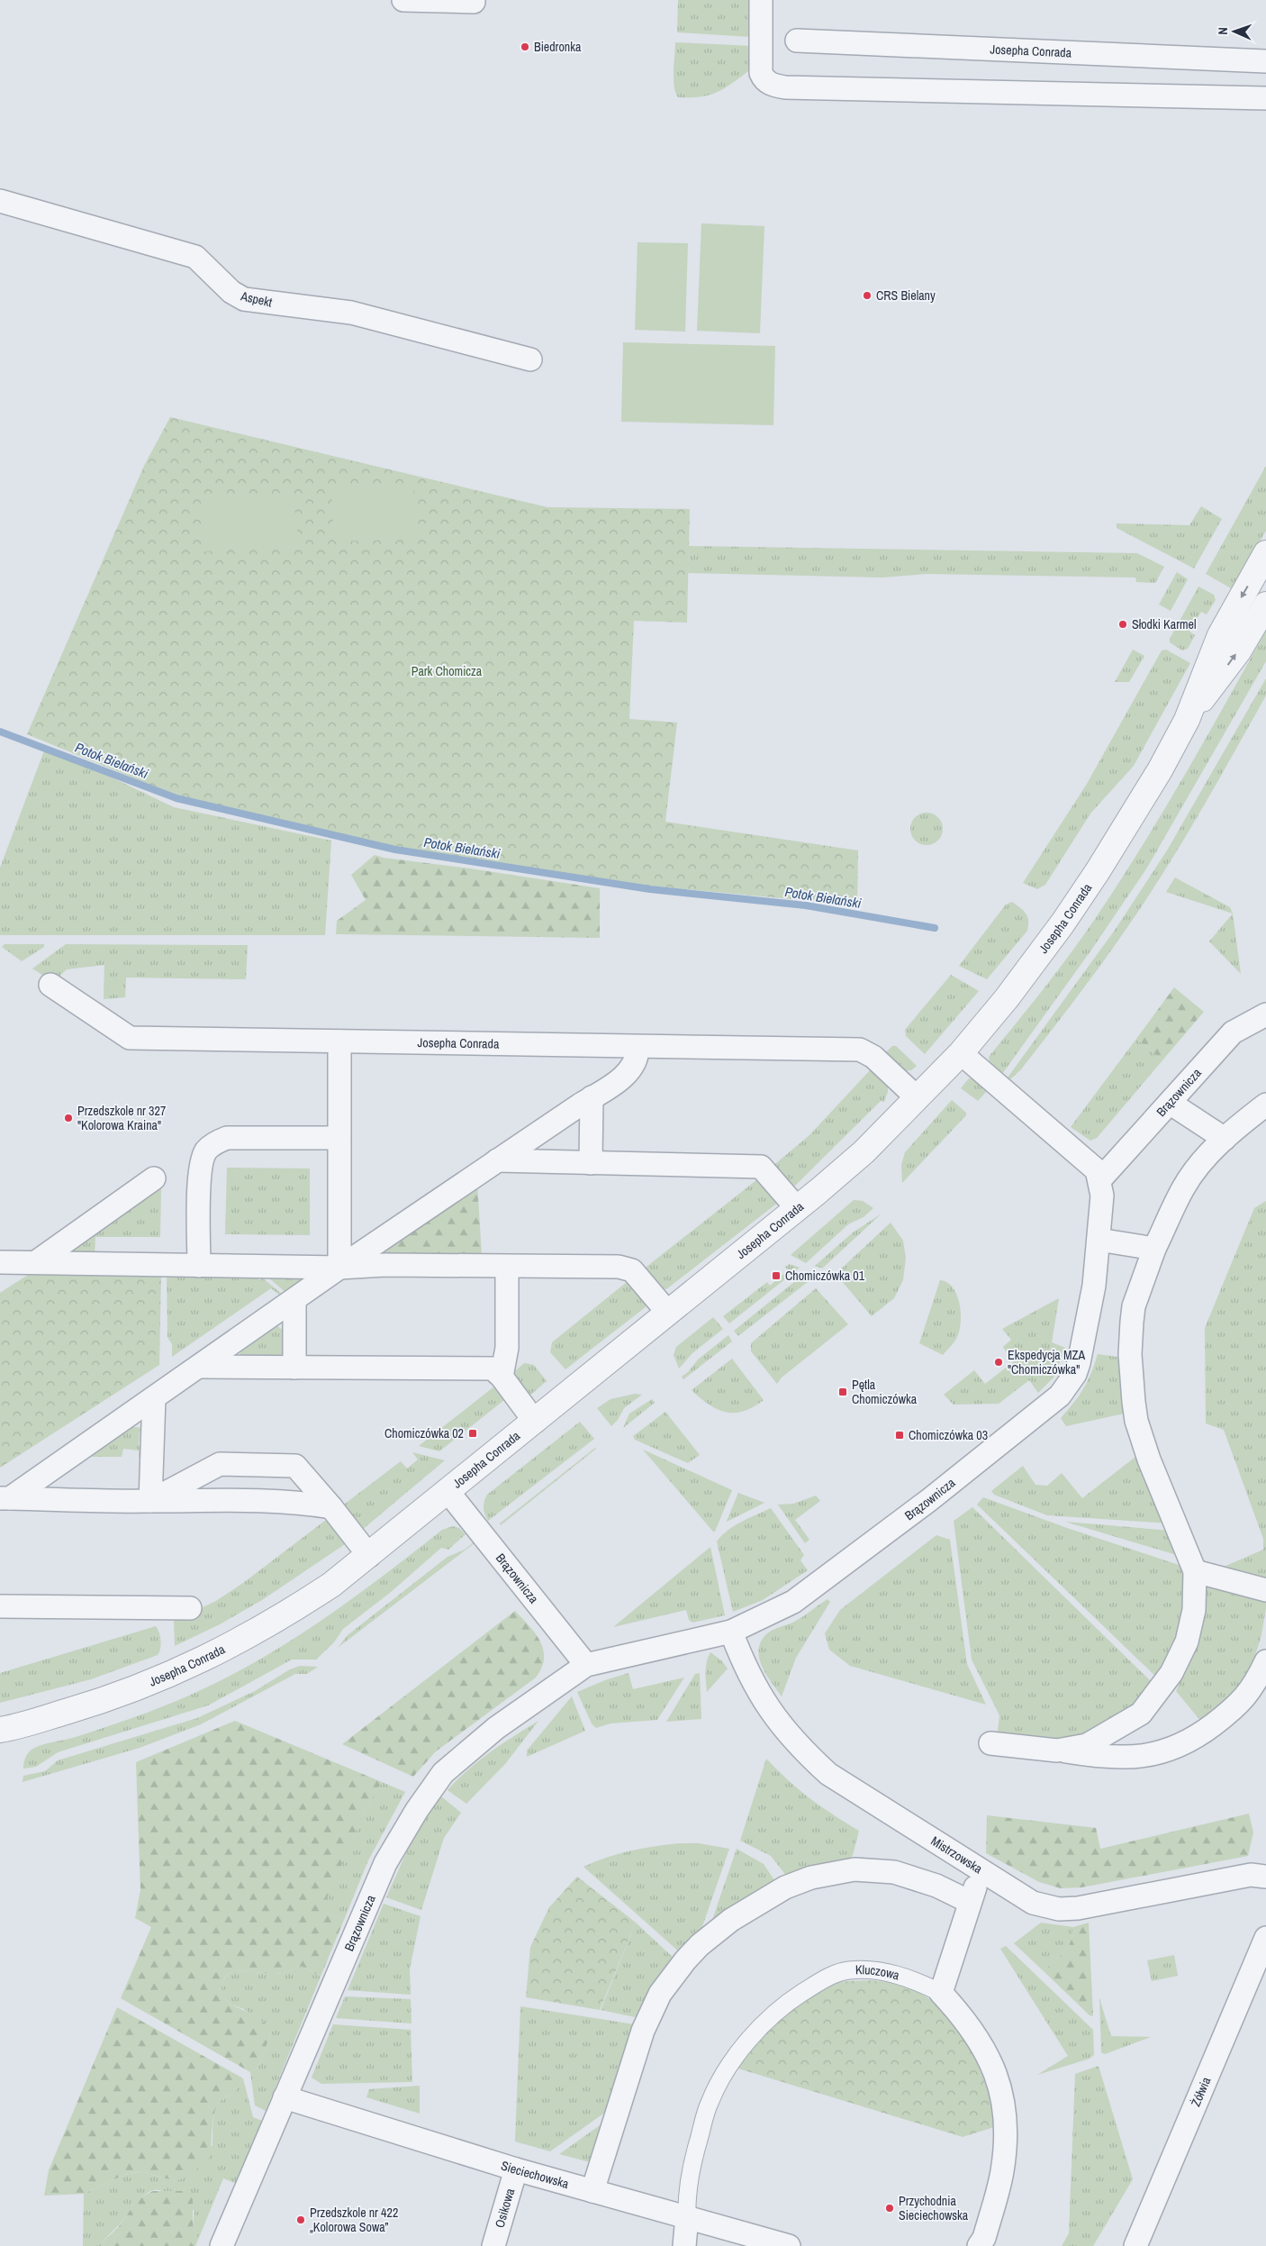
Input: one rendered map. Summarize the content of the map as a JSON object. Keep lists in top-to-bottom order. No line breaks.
{"streets":{"street":["Josepha Conrada","Aspekt","Brązownicza","Mistrzowska","Kluczowa","Żółwia","Sieciechowska","Osikowa"]},"crossings":[["Josepha Conrada","Brązownicza"],["Brązownicza","Mistrzowska"],["Brązownicza","Sieciechowska"],["Kluczowa","Sieciechowska"],["Sieciechowska","Osikowa"]],"water":["Potok Bielański"],"parks":["Park Chomicza"],"places":{"other":["Biedronka","CRS Bielany","Słodki Karmel","Przedszkole nr 327 \"Kolorowa Kraina\"","Ekspedycja MZA \"Chomiczówka\"","Przychodnia Sieciechowska","Przedszkole nr 422 „Kolorowa Sowa”"],"transit":["Chomiczówka 01","Pętla Chomiczówka","Chomiczówka 02","Chomiczówka 03"]},"north":"left"}
